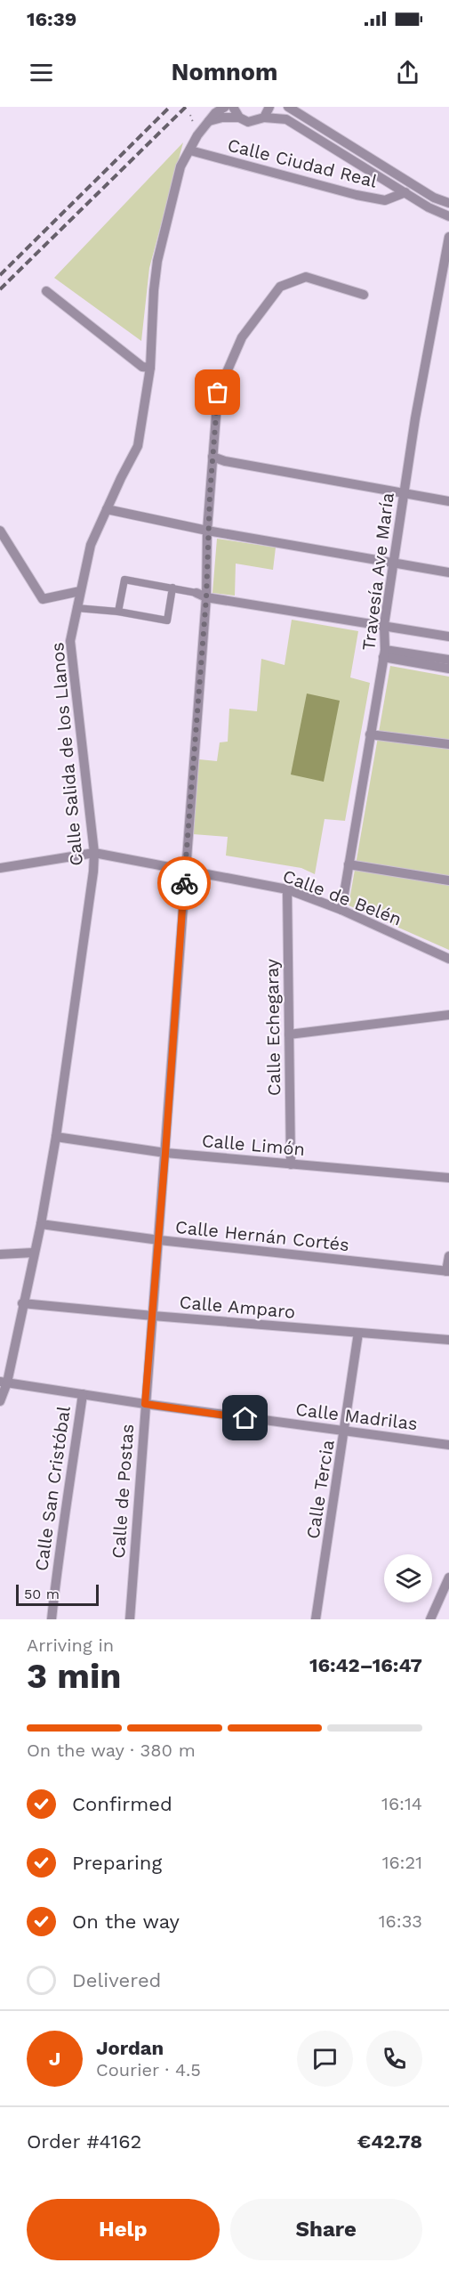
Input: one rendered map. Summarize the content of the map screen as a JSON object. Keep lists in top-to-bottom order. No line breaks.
{"streets":{"street":["Calle Ciudad Real","Travesía Ave María","Calle Salida de los Llanos","Calle de Belén","Calle Echegaray","Calle Limón","Calle Hernán Cortés","Calle Amparo","Calle Madrilas","Calle San Cristóbal","Calle Tercia","Calle de Postas"]},"crossings":[["Calle Ciudad Real","Calle Salida de los Llanos"],["Travesía Ave María","Calle de Belén"],["Calle Salida de los Llanos","Calle de Belén"],["Calle Salida de los Llanos","Calle Limón"],["Calle Salida de los Llanos","Calle Hernán Cortés"],["Calle Salida de los Llanos","Calle Amparo"],["Calle Salida de los Llanos","Calle Madrilas"],["Calle de Belén","Calle Echegaray"],["Calle de Belén","Calle de Postas"],["Calle Echegaray","Calle Limón"],["Calle Limón","Calle de Postas"],["Calle Hernán Cortés","Calle de Postas"],["Calle Amparo","Calle Tercia"],["Calle Amparo","Calle de Postas"],["Calle Madrilas","Calle San Cristóbal"],["Calle Madrilas","Calle Tercia"],["Calle Madrilas","Calle de Postas"]],"scale_bar":"50 m","page":{"status":"16:39","header":"Nomnom","scale":"50 m","heading":["3 min","Arriving in","16:42–16:47"],"panel":["Jordan","Courier · 4.5","Order #4162","€42.78"],"bar":"On the way · 380 m","list":[["Confirmed","16:14"],["Preparing","16:21"],["On the way","16:33"],"Delivered"],"round":"J","buttons":["Help","Share"]}}
